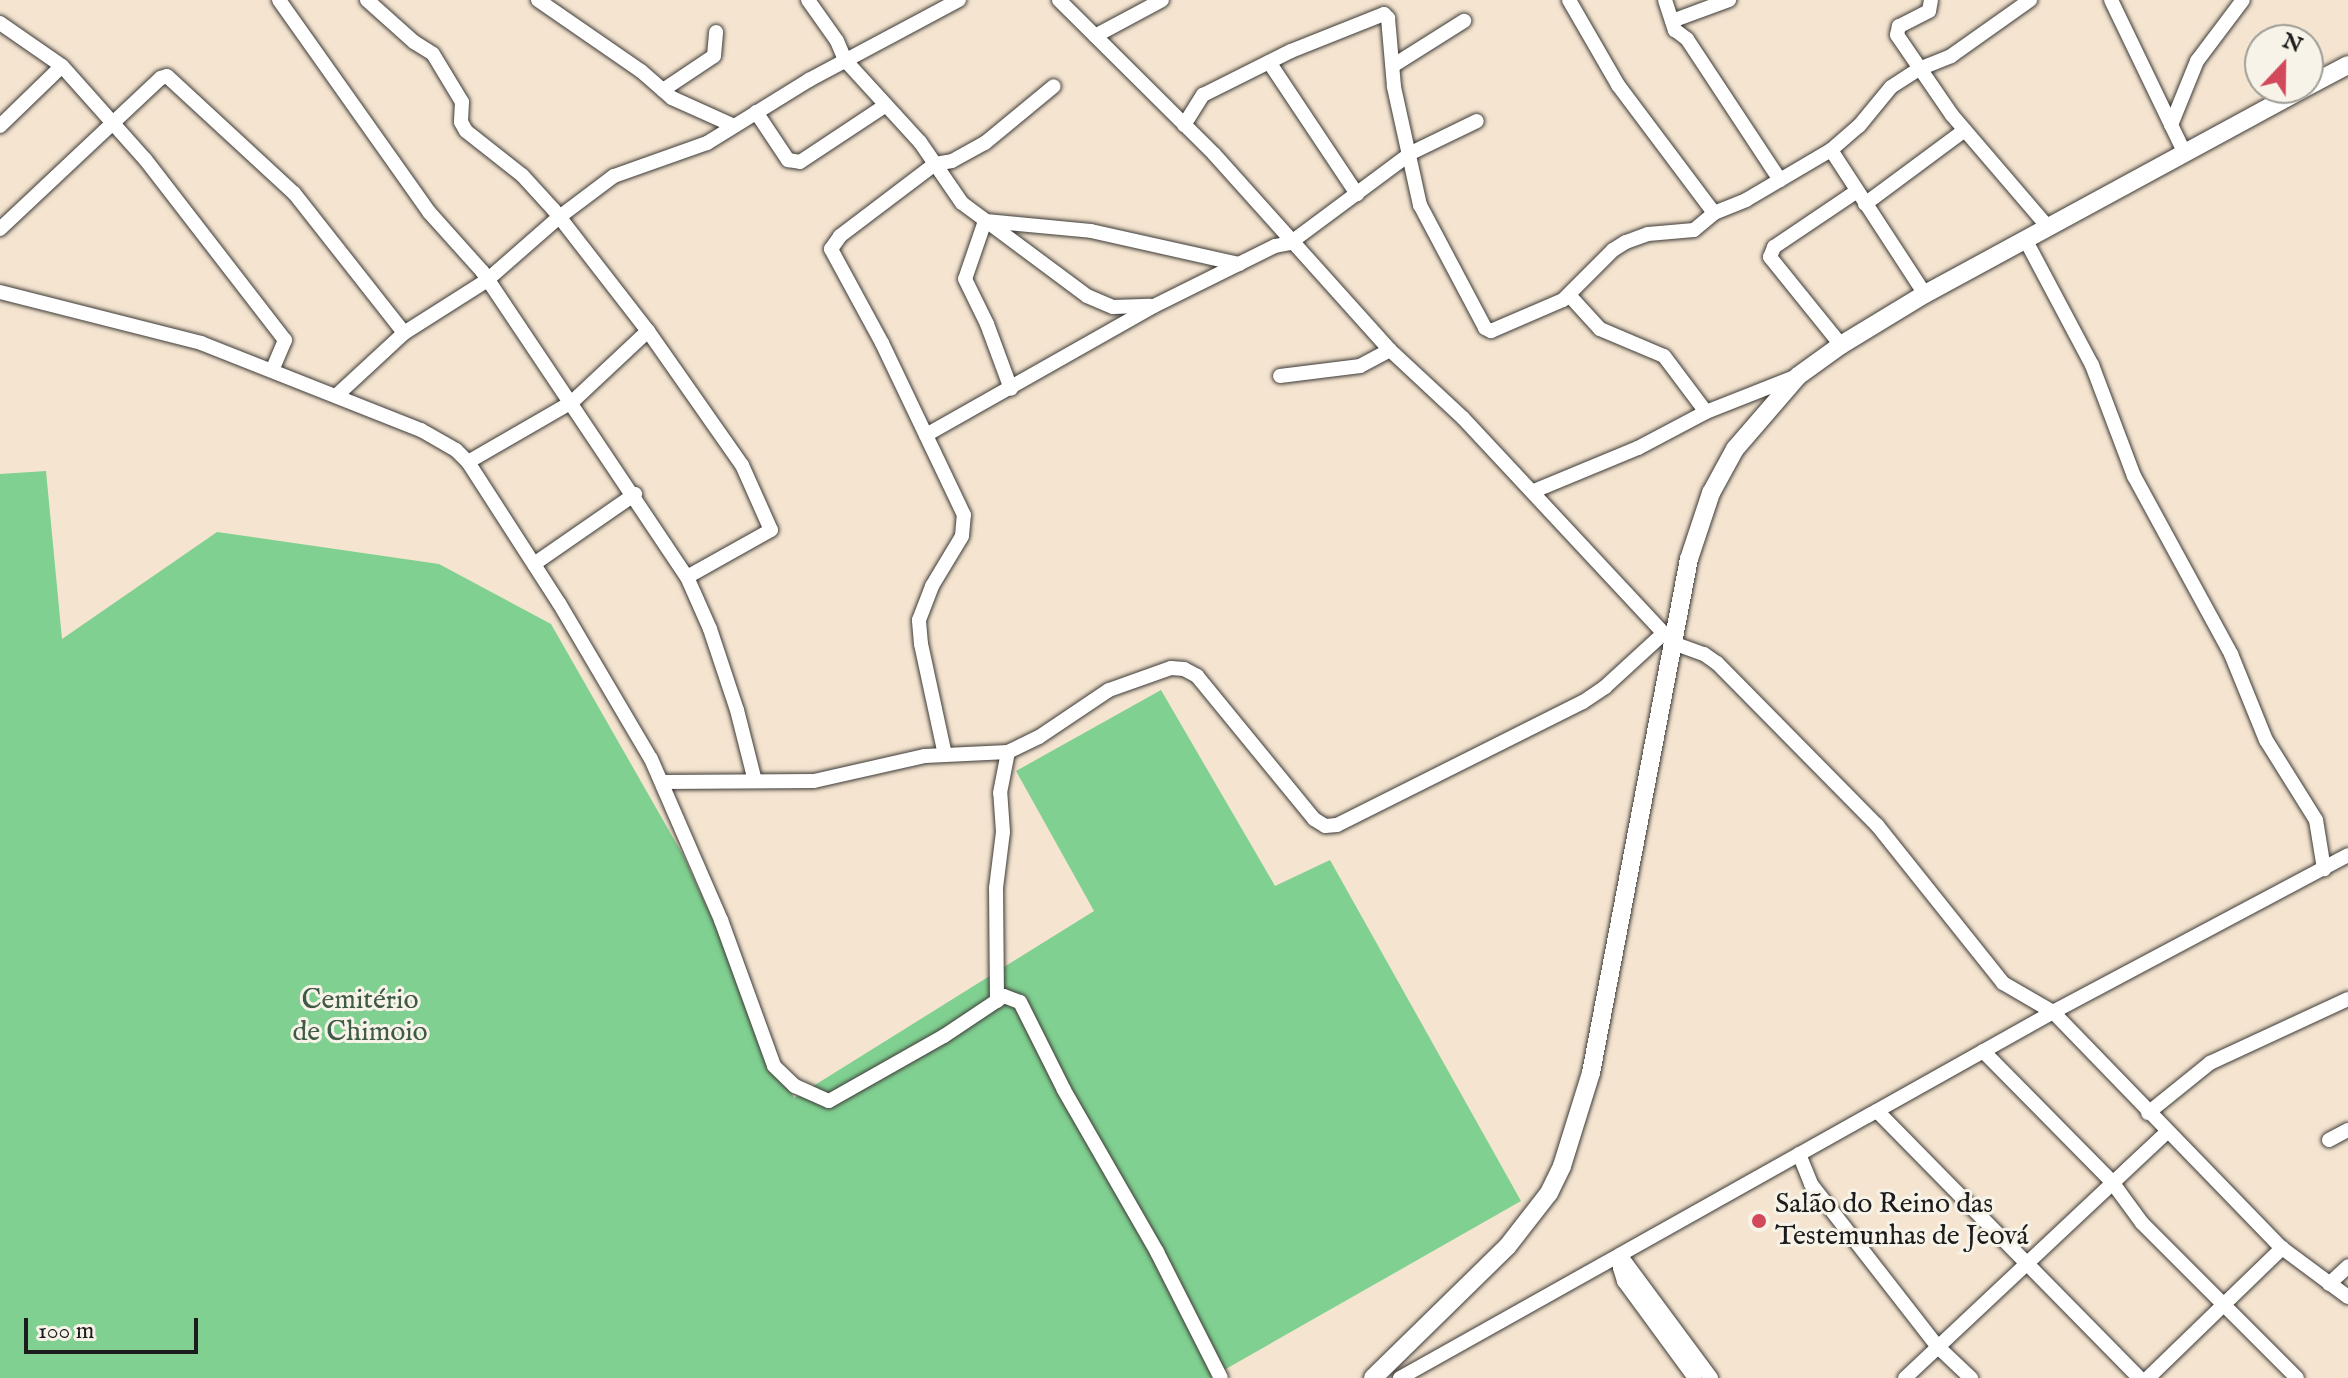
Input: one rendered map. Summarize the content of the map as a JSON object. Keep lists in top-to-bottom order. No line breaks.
{"parks":["Cemitério de Chimoio"],"places":["Salão do Reino das Testemunhas de Jeová"],"scale_bar":"100 m","north":"top"}
